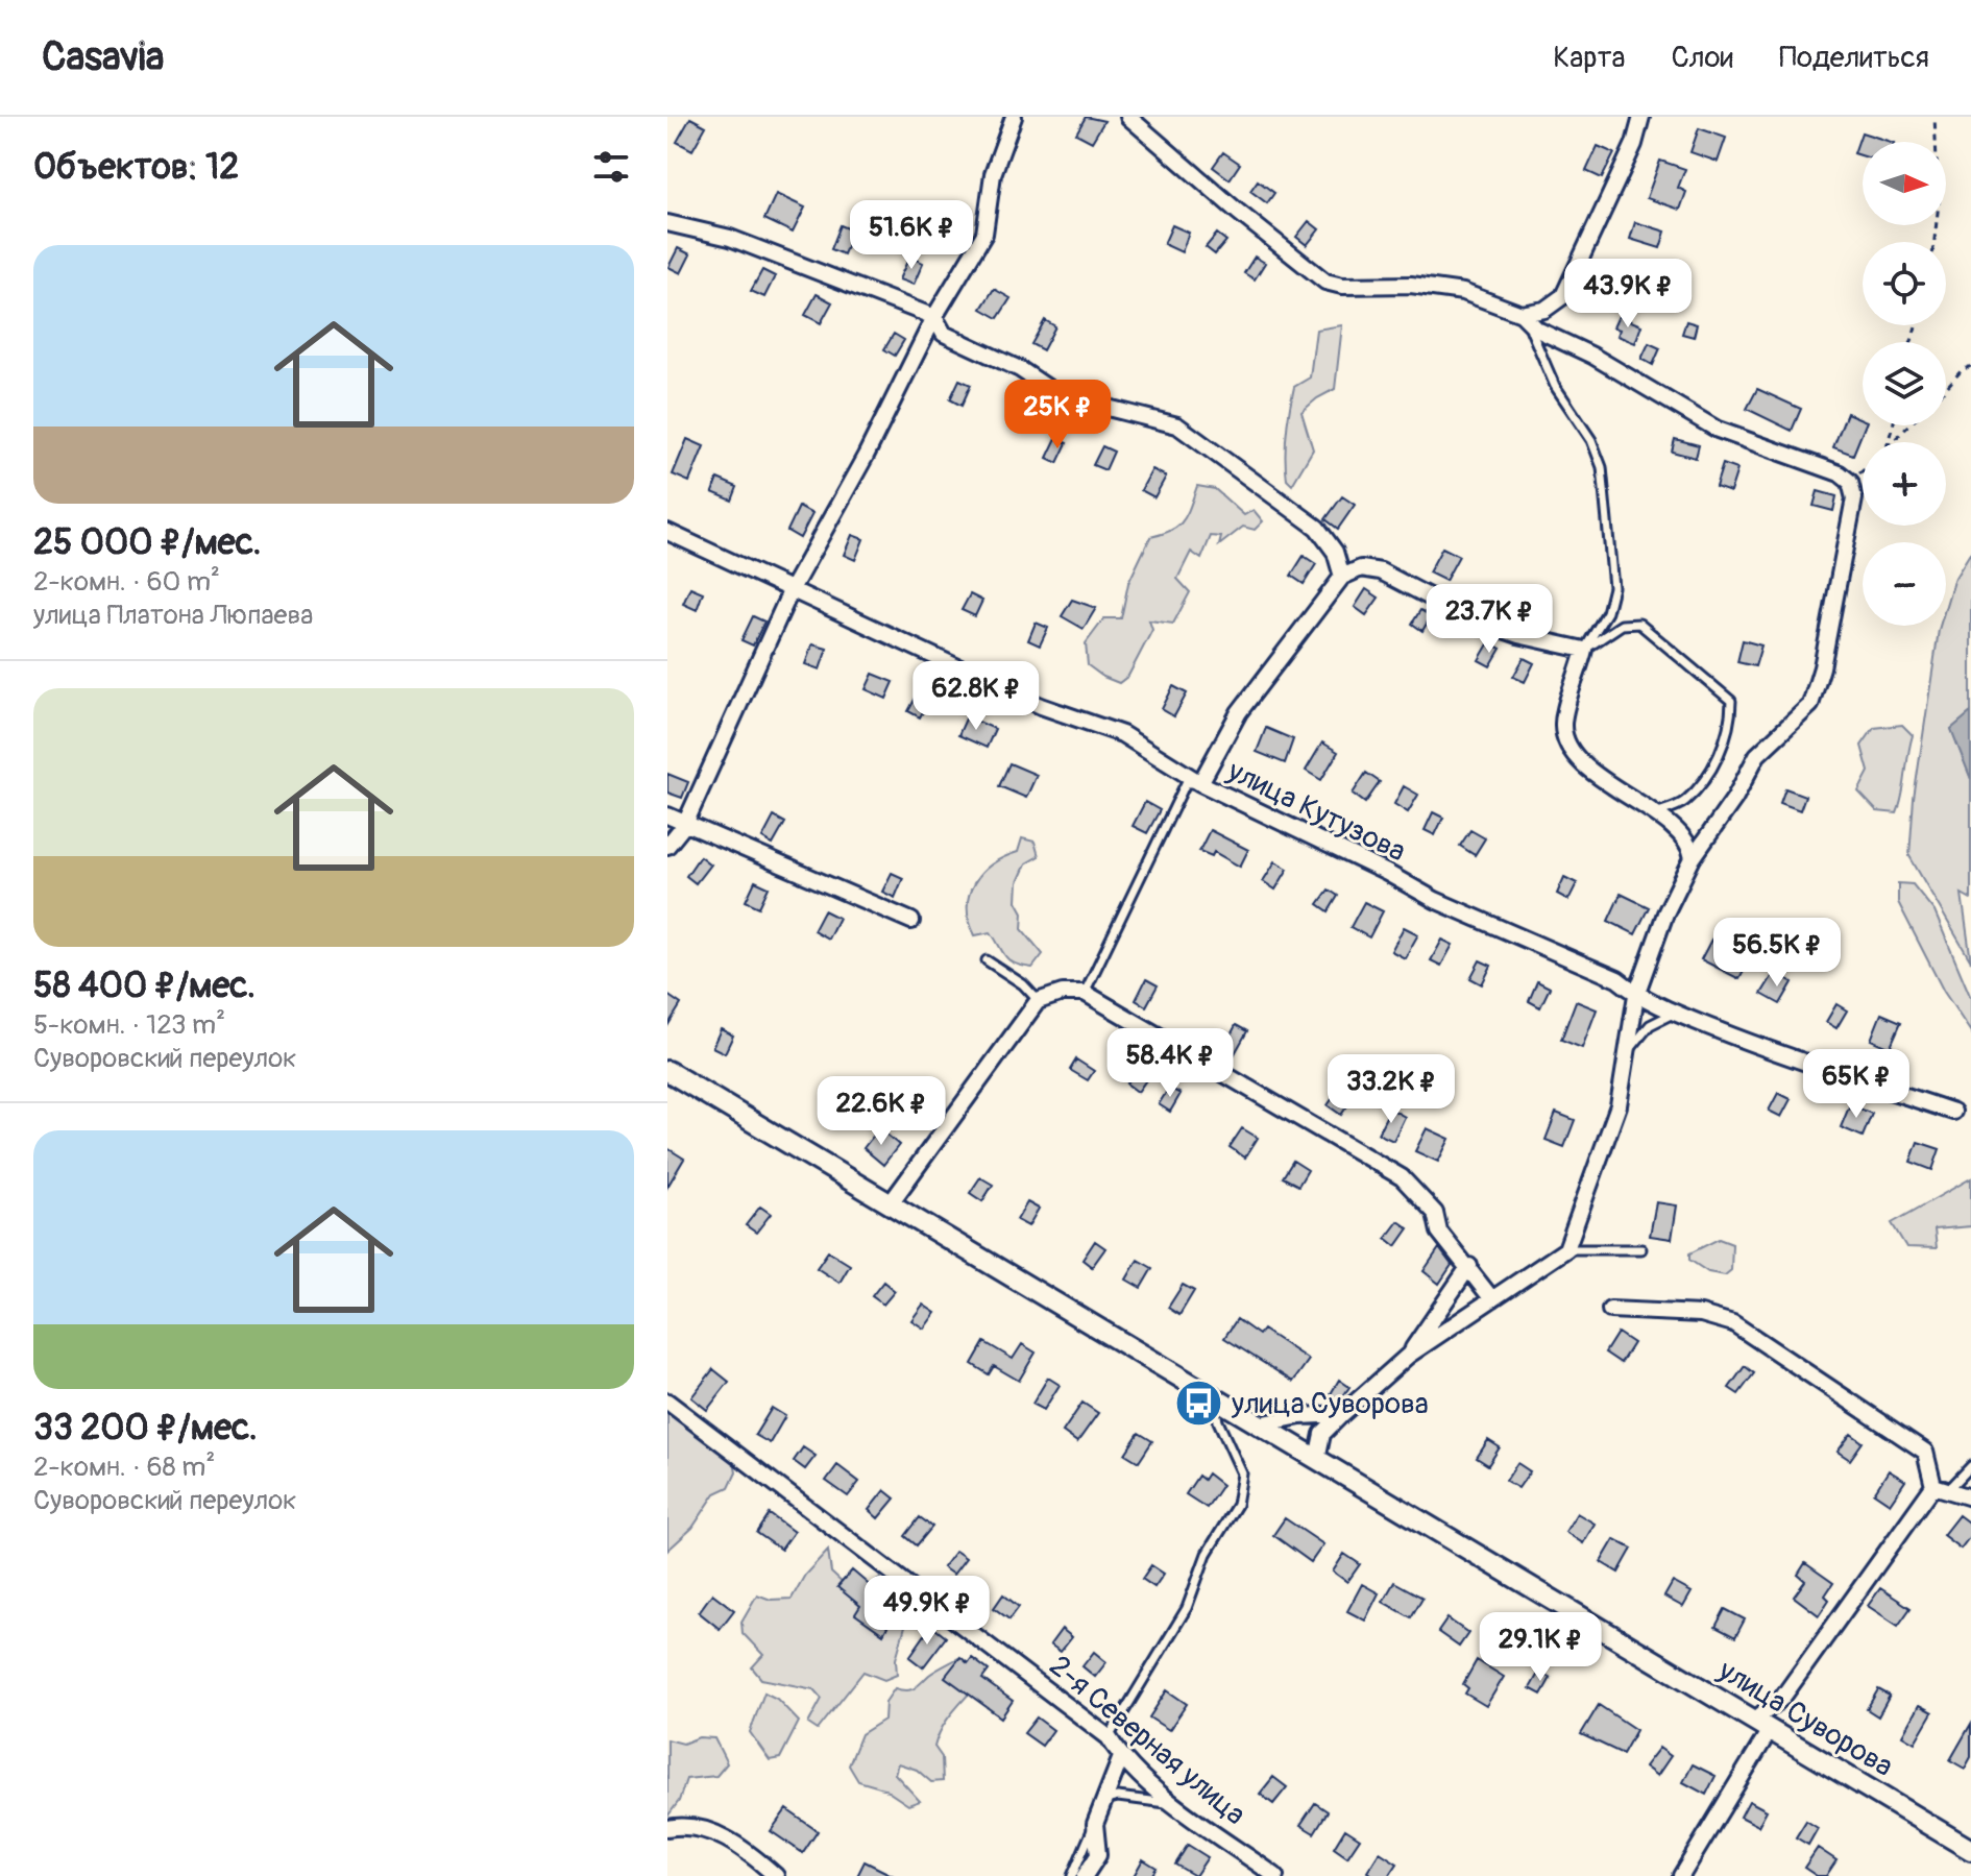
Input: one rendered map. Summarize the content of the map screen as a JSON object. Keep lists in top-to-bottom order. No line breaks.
{"streets":{"street":["улица Кутузова","улица Суворова","2-я Северная улица"]},"places":{"bus stop":["улица Суворова"]},"north":"right","page":{"header":"Casavia","nav":["Карта","Слои","Поделиться"],"heading":"Объектов: 12","map_buttons":["+","−"],"price":["51.6K ₽","43.9K ₽","25K ₽","23.7K ₽","62.8K ₽","56.5K ₽","58.4K ₽","65K ₽","33.2K ₽","22.6K ₽","49.9K ₽","29.1K ₽"],"list":[{"name":"25 000 ₽/мес.","note":"2-комн. · 60 m² · улица Платона Люпаева"},{"name":"58 400 ₽/мес.","note":"5-комн. · 123 m² · Суворовский переулок"},{"name":"33 200 ₽/мес.","note":"2-комн. · 68 m² · Суворовский переулок"}]}}
